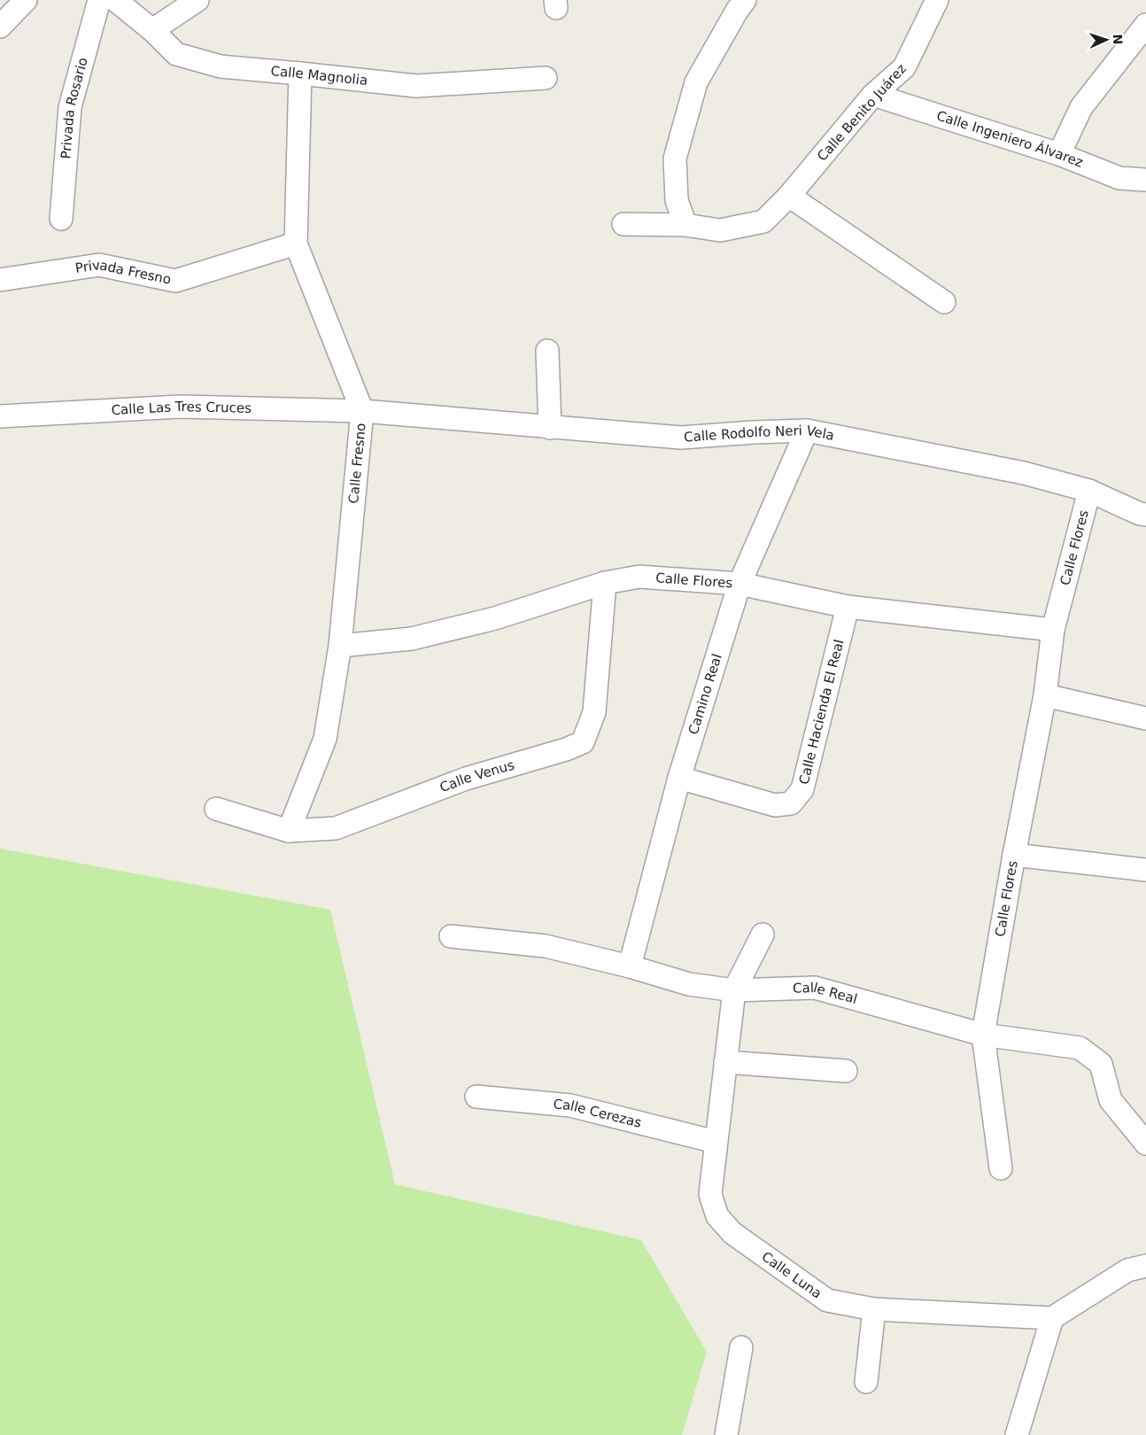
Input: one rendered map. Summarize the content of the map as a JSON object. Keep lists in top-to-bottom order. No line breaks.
{"streets":{"street":["Calle Magnolia","Privada Rosario","Calle Benito Juárez","Calle Ingeniero Álvarez","Privada Fresno","Calle Las Tres Cruces","Calle Rodolfo Neri Vela","Calle Fresno","Calle Flores","Camino Real","Calle Hacienda El Real","Calle Venus","Calle Real","Calle Cerezas","Calle Luna"]},"crossings":[["Calle Magnolia","Calle Fresno"],["Calle Benito Juárez","Calle Ingeniero Álvarez"],["Privada Fresno","Calle Fresno"],["Calle Las Tres Cruces","Calle Rodolfo Neri Vela"],["Calle Las Tres Cruces","Calle Fresno"],["Calle Rodolfo Neri Vela","Calle Fresno"],["Calle Rodolfo Neri Vela","Calle Flores"],["Calle Rodolfo Neri Vela","Camino Real"],["Calle Fresno","Calle Flores"],["Calle Fresno","Calle Venus"],["Calle Flores","Camino Real"],["Calle Flores","Calle Hacienda El Real"],["Calle Flores","Calle Venus"],["Calle Flores","Calle Real"],["Camino Real","Calle Hacienda El Real"],["Camino Real","Calle Real"],["Calle Real","Calle Luna"],["Calle Cerezas","Calle Luna"]],"north":"right"}
